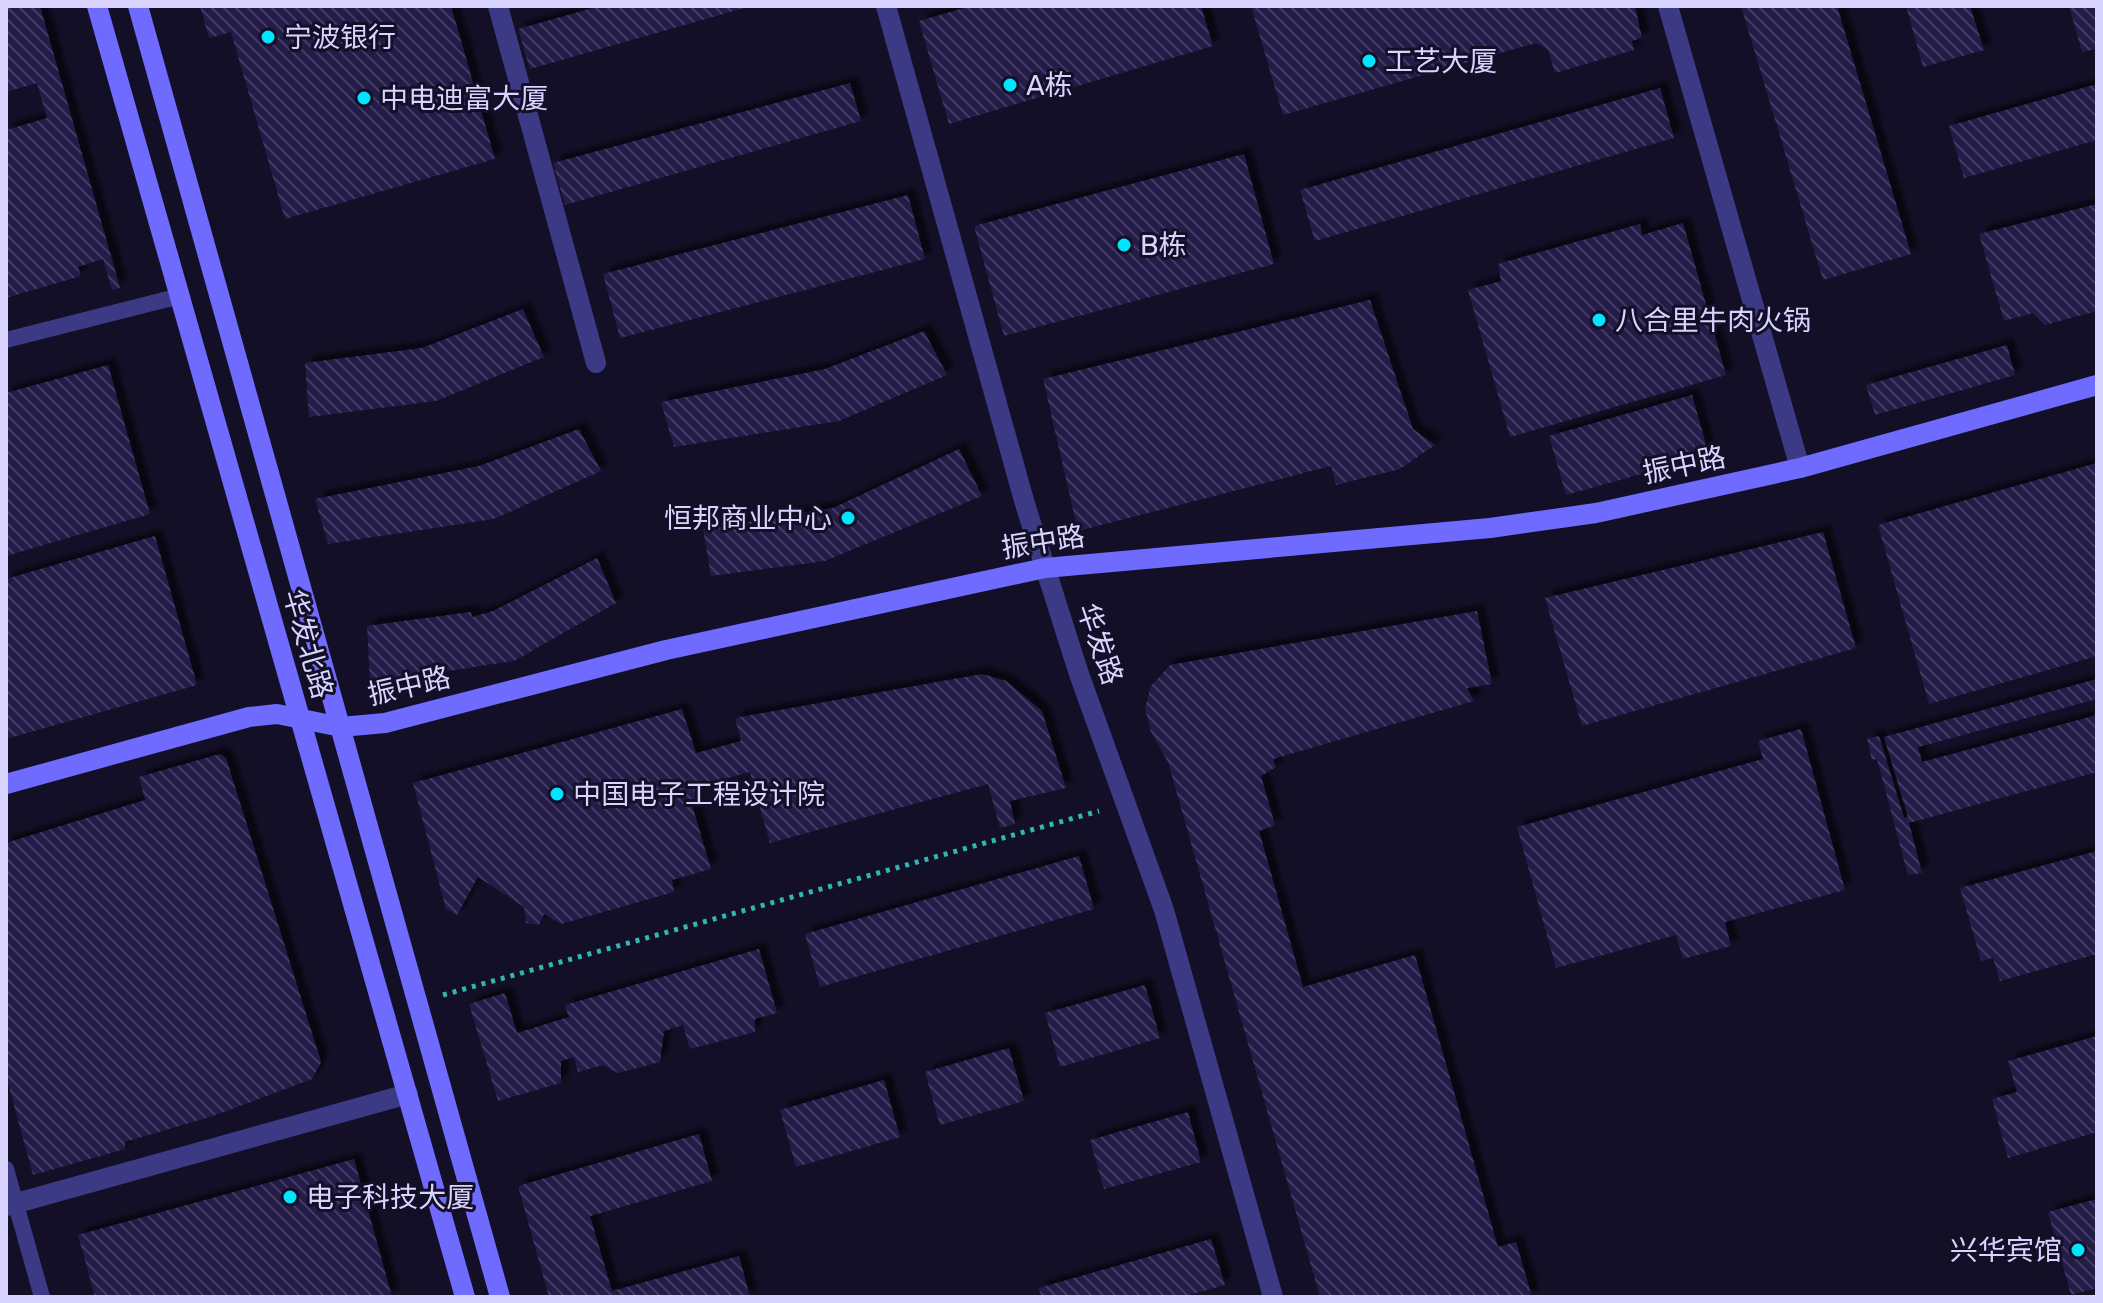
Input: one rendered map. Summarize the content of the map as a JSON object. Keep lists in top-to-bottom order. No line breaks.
{"streets":{"main road":["振中路","华发北路"],"street":["华发路"]},"crossings":[["振中路","华发北路"],["振中路","华发路"]],"places":["宁波银行","工艺大厦","A栋","中电迪富大厦","B栋","八合里牛肉火锅","恒邦商业中心","中国电子工程设计院","电子科技大厦","兴华宾馆"]}
